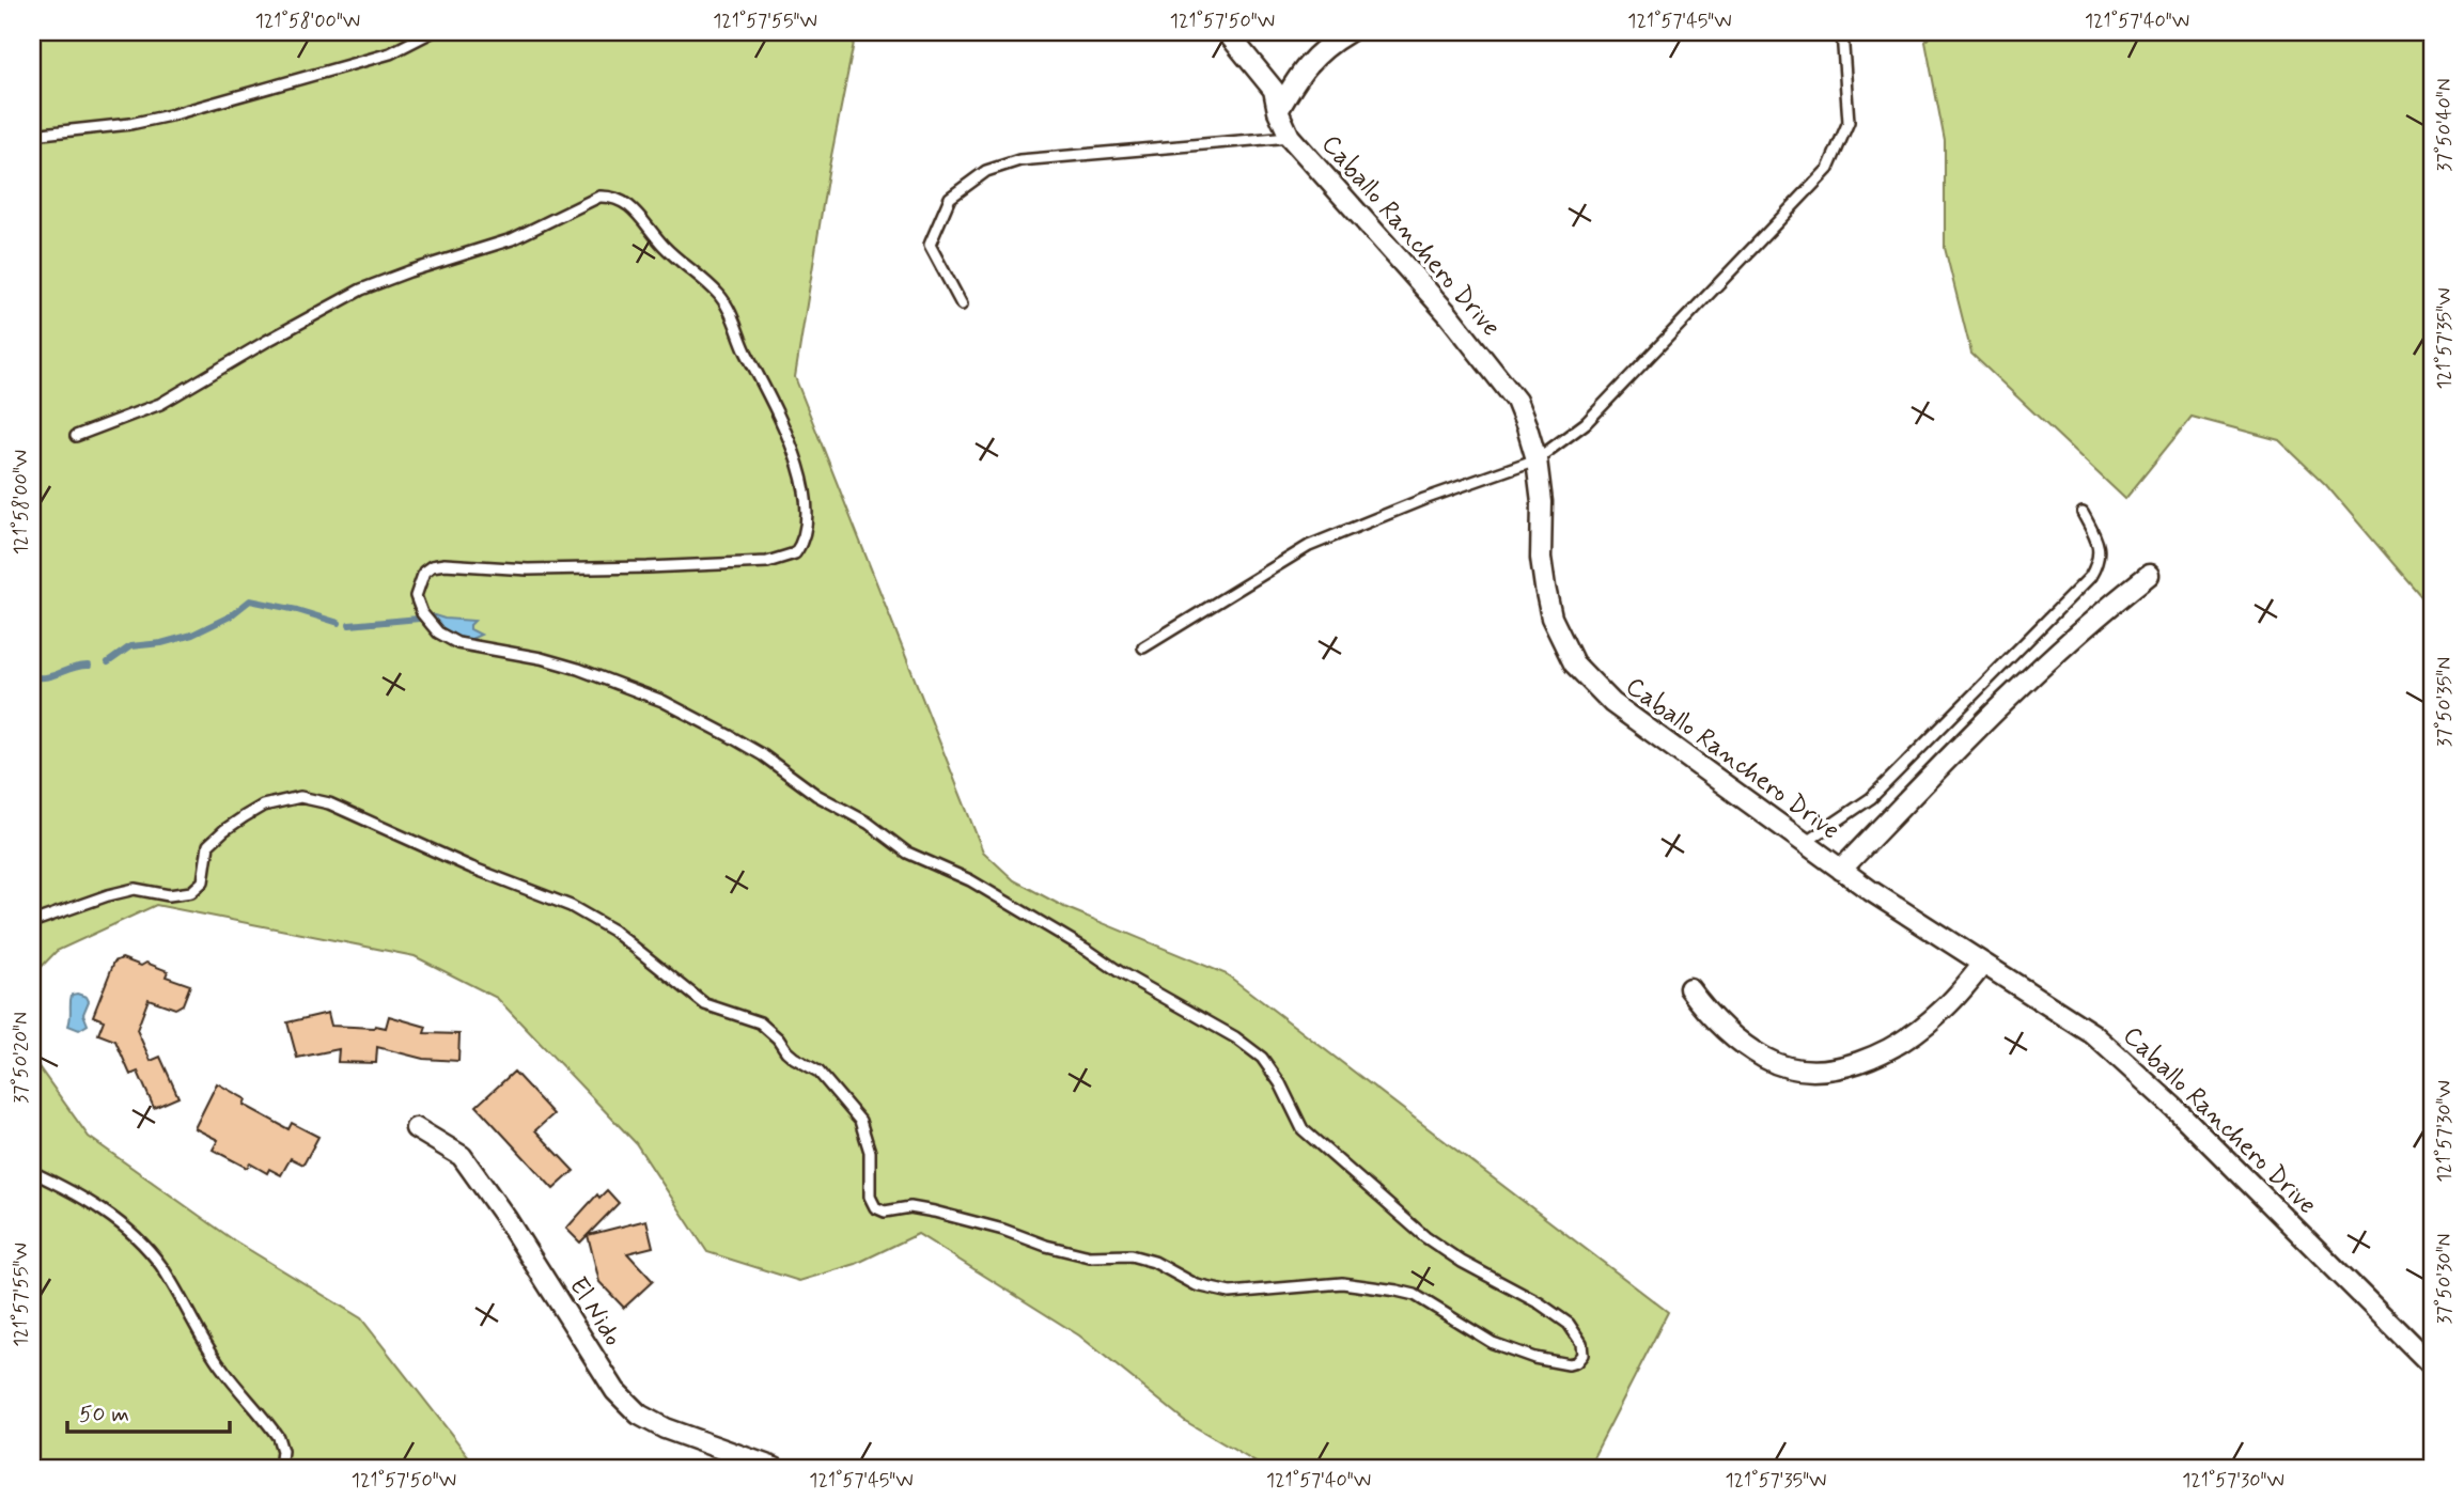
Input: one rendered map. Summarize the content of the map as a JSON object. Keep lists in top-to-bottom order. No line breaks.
{"streets":{"street":["Caballo Ranchero Drive","El Nido"]},"scale_bar":"50 m","coordinates":["121°58'00\"W","121°57'55\"W","121°57'50\"W","121°57'45\"W","121°57'40\"W","37°50'40\"N","121°57'35\"W","37°50'35\"N","37°50'20\"N","121°57'30\"W","37°50'30\"N"]}
